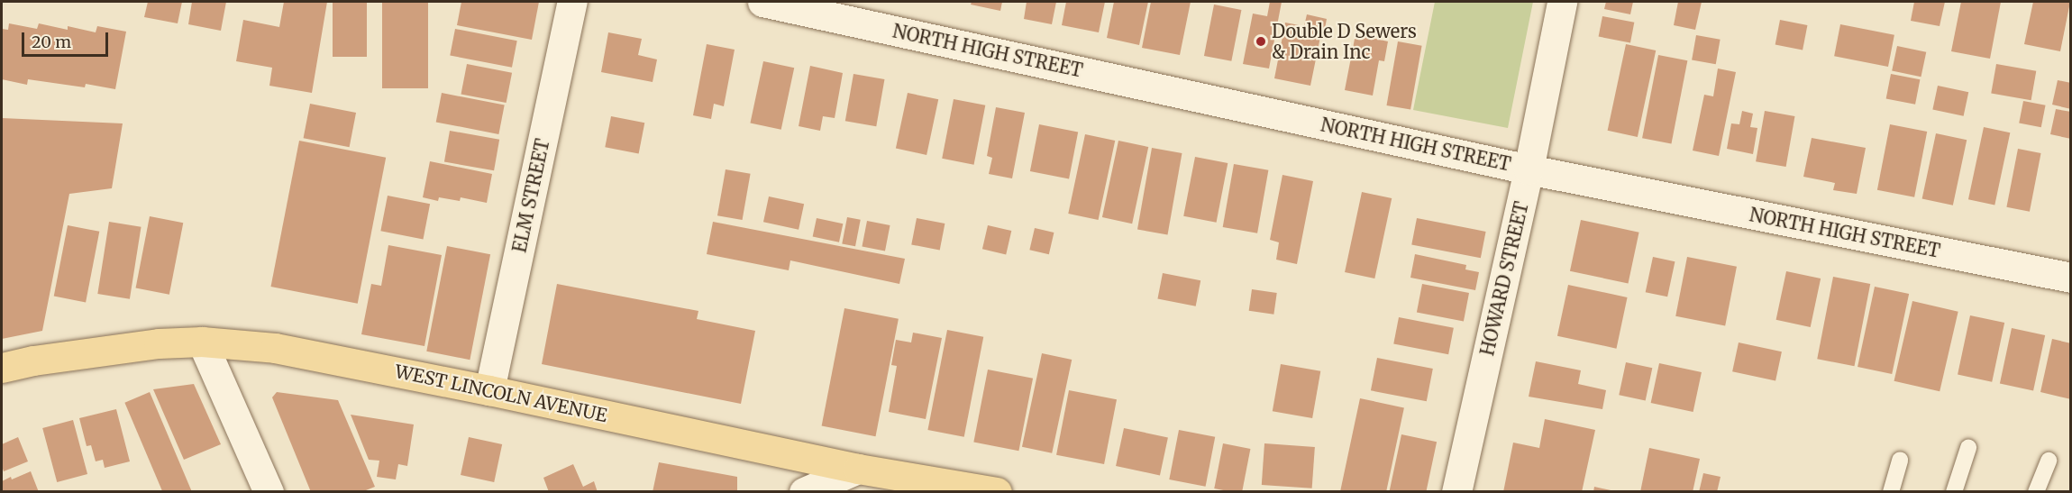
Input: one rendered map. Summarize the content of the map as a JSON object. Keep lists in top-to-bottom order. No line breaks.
{"streets":{"main road":["WEST LINCOLN AVENUE"],"street":["NORTH HIGH STREET","ELM STREET","HOWARD STREET"]},"crossings":[["NORTH HIGH STREET","HOWARD STREET"],["ELM STREET","WEST LINCOLN AVENUE"]],"places":["Double D Sewers & Drain Inc"],"scale_bar":"20 m"}
